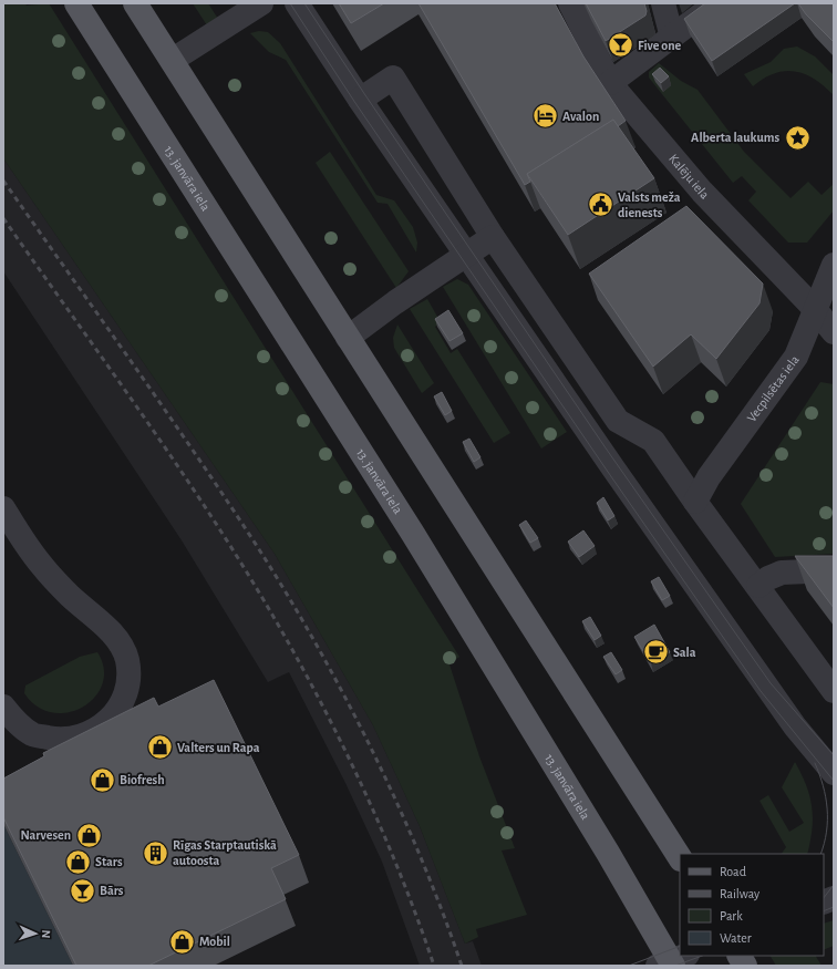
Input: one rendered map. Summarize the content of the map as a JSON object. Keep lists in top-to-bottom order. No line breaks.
{"streets":{"main road":["13. janvāra iela"],"street":["Kalēju iela","Vecpilsētas iela"]},"crossings":[["Kalēju iela","Vecpilsētas iela"]],"places":{"bar":["Five one","Bārs"],"hotel":["Avalon"],"place":["Alberta laukums"],"public building":["Valsts meža dienests"],"cafe":["Sala"],"shop":["Valters un Rapa","Biofresh","Narvesen","Stars","Mobil"],"building":["Rīgas Starptautiskā autoosta"]},"legend":["Road","Railway","Park","Water"],"north":"right"}
